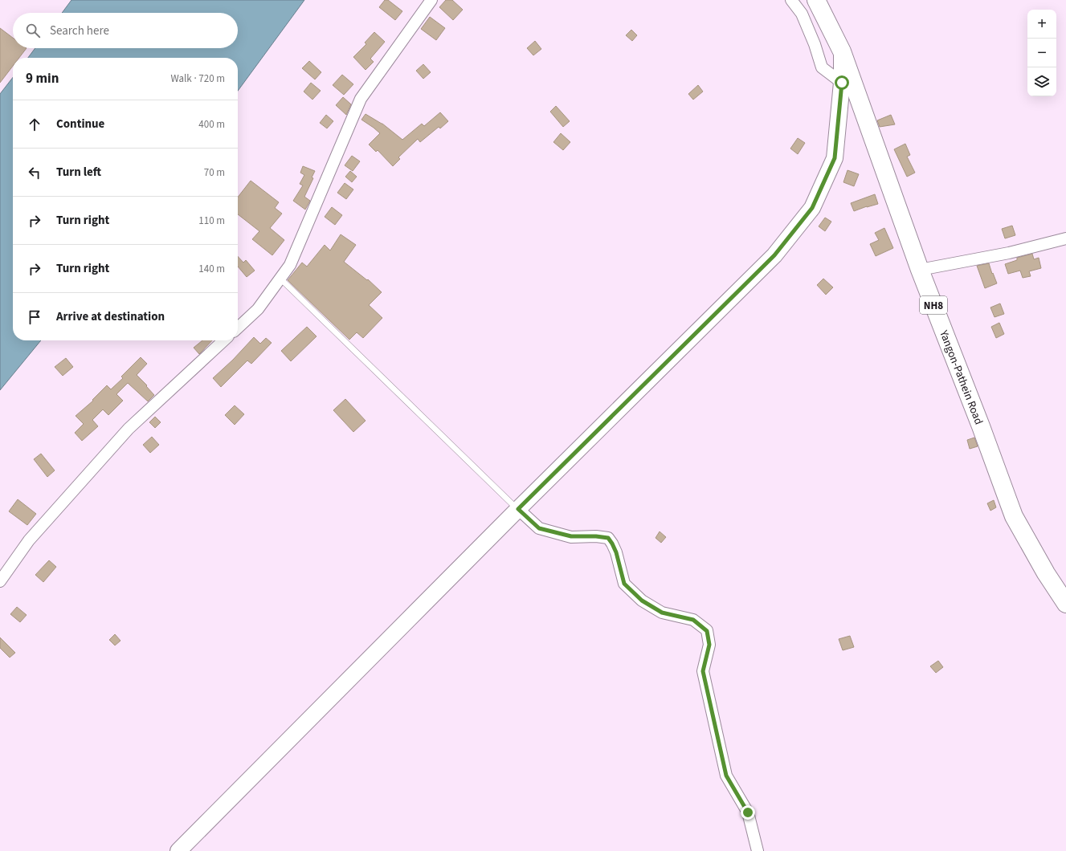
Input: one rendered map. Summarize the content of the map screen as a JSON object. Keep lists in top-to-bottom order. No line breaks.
{"streets":{"highway":["NH8","Yangon-Pathein Road"]},"page":{"map_buttons":["+","−"],"search":"Search here","heading":["9 min","Walk · 720 m"],"list":[["Continue","400 m"],["Turn left","70 m"],["Turn right","110 m"],["Turn right","140 m"],"Arrive at destination"]}}
